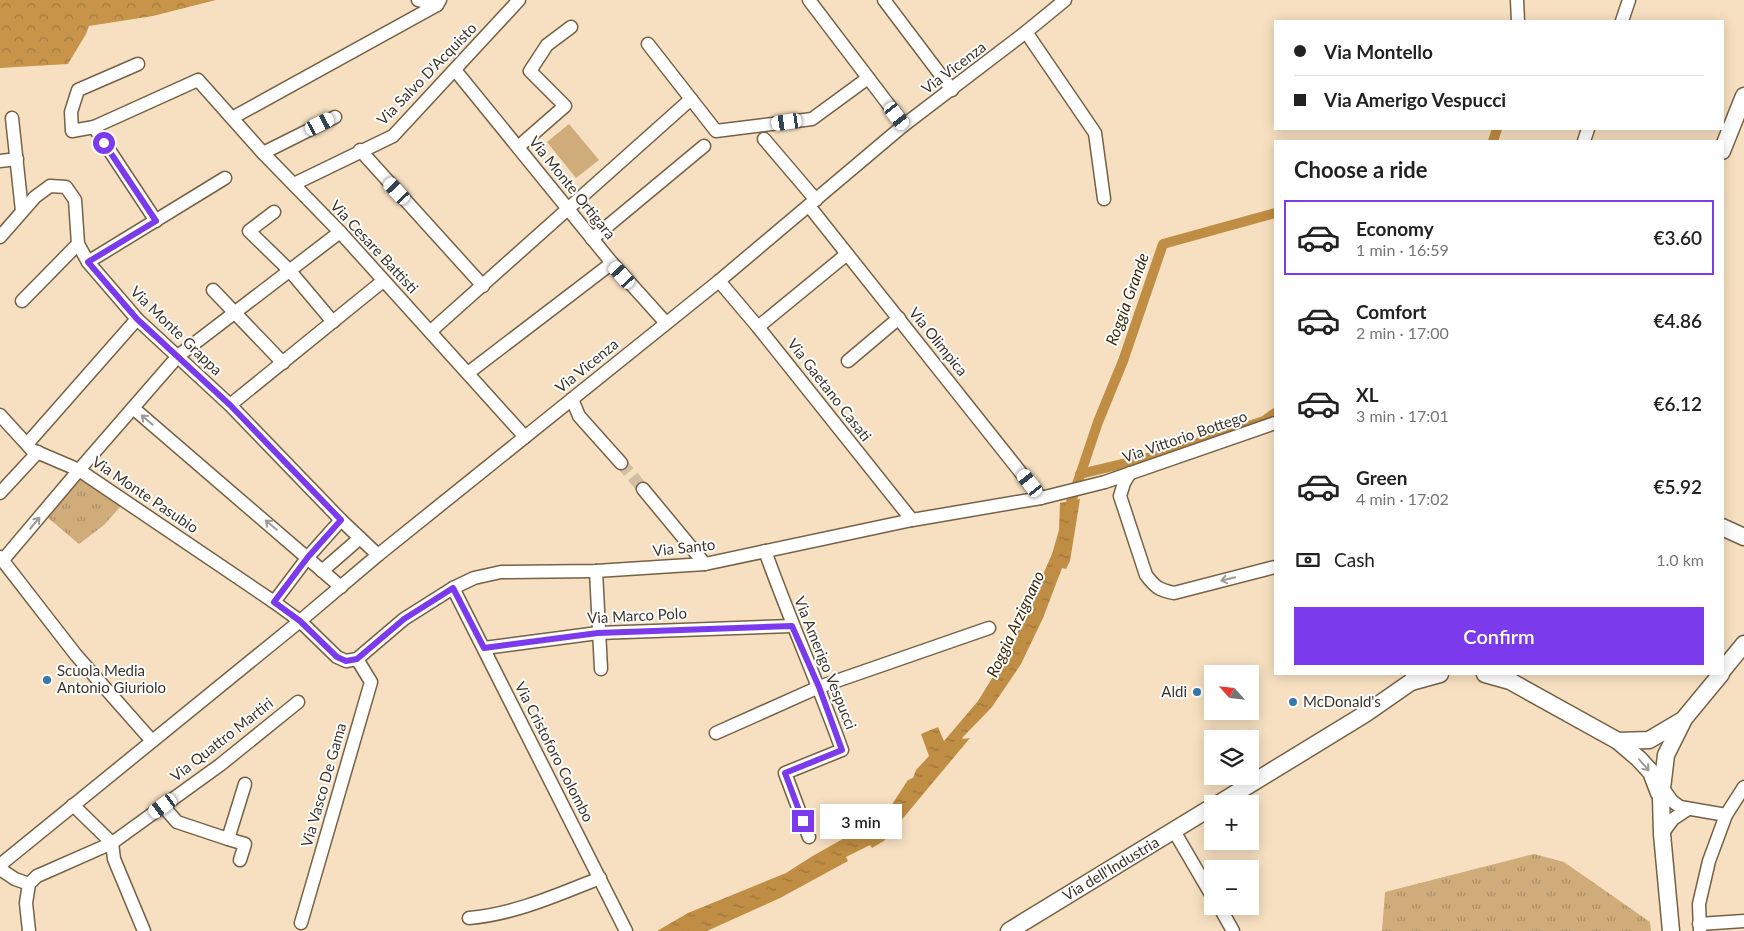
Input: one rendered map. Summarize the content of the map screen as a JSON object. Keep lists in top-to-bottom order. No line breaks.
{"streets":{"main road":["Via dell'Industria"],"street":["Via Vicenza","Via Salvo D'Acquisto","Via Monte Ortigara","Via Cesare Battisti","Via Monte Grappa","Via Olimpica","Via Gaetano Casati","Via Vittorio Bottego","Via Monte Pasubio","Via Santo","Via Marco Polo","Via Amerigo Vespucci","Via Quattro Martiri","Via Cristoforo Colombo","Via Vasco De Gama"]},"crossings":[["Via Vicenza","Via Monte Ortigara"],["Via Vicenza","Via Cesare Battisti"],["Via Vicenza","Via Monte Grappa"],["Via Vicenza","Via Olimpica"],["Via Vicenza","Via Gaetano Casati"],["Via Vicenza","Via Monte Pasubio"],["Via Salvo D'Acquisto","Via Monte Ortigara"],["Via Salvo D'Acquisto","Via Cesare Battisti"],["Via Olimpica","Via Santo"],["Via Gaetano Casati","Via Santo"],["Via Vittorio Bottego","Via Santo"],["Via Santo","Via Amerigo Vespucci"],["Via Santo","Via Cristoforo Colombo"],["Via Santo","Via Vasco De Gama"],["Via Marco Polo","Via Amerigo Vespucci"],["Via Marco Polo","Via Cristoforo Colombo"]],"water":["Roggia Grande","Roggia Arzignano"],"places":["Scuola Media Antonio Giuriolo","Aldi","McDonald's"],"north":"top left","page":{"banner":["Via Montello","Via Amerigo Vespucci"],"heading":"Choose a ride","list":[{"name":"Economy","note":"1 min · 16:59","value":"€3.60"},{"name":"Comfort","note":"2 min · 17:00","value":"€4.86"},{"name":"XL","note":"3 min · 17:01","value":"€6.12"},{"name":"Green","note":"4 min · 17:02","value":"€5.92"}],"pay":["Cash","1.0 km"],"buttons":"Confirm","map_buttons":["+","−"],"bubble":"3 min"}}
